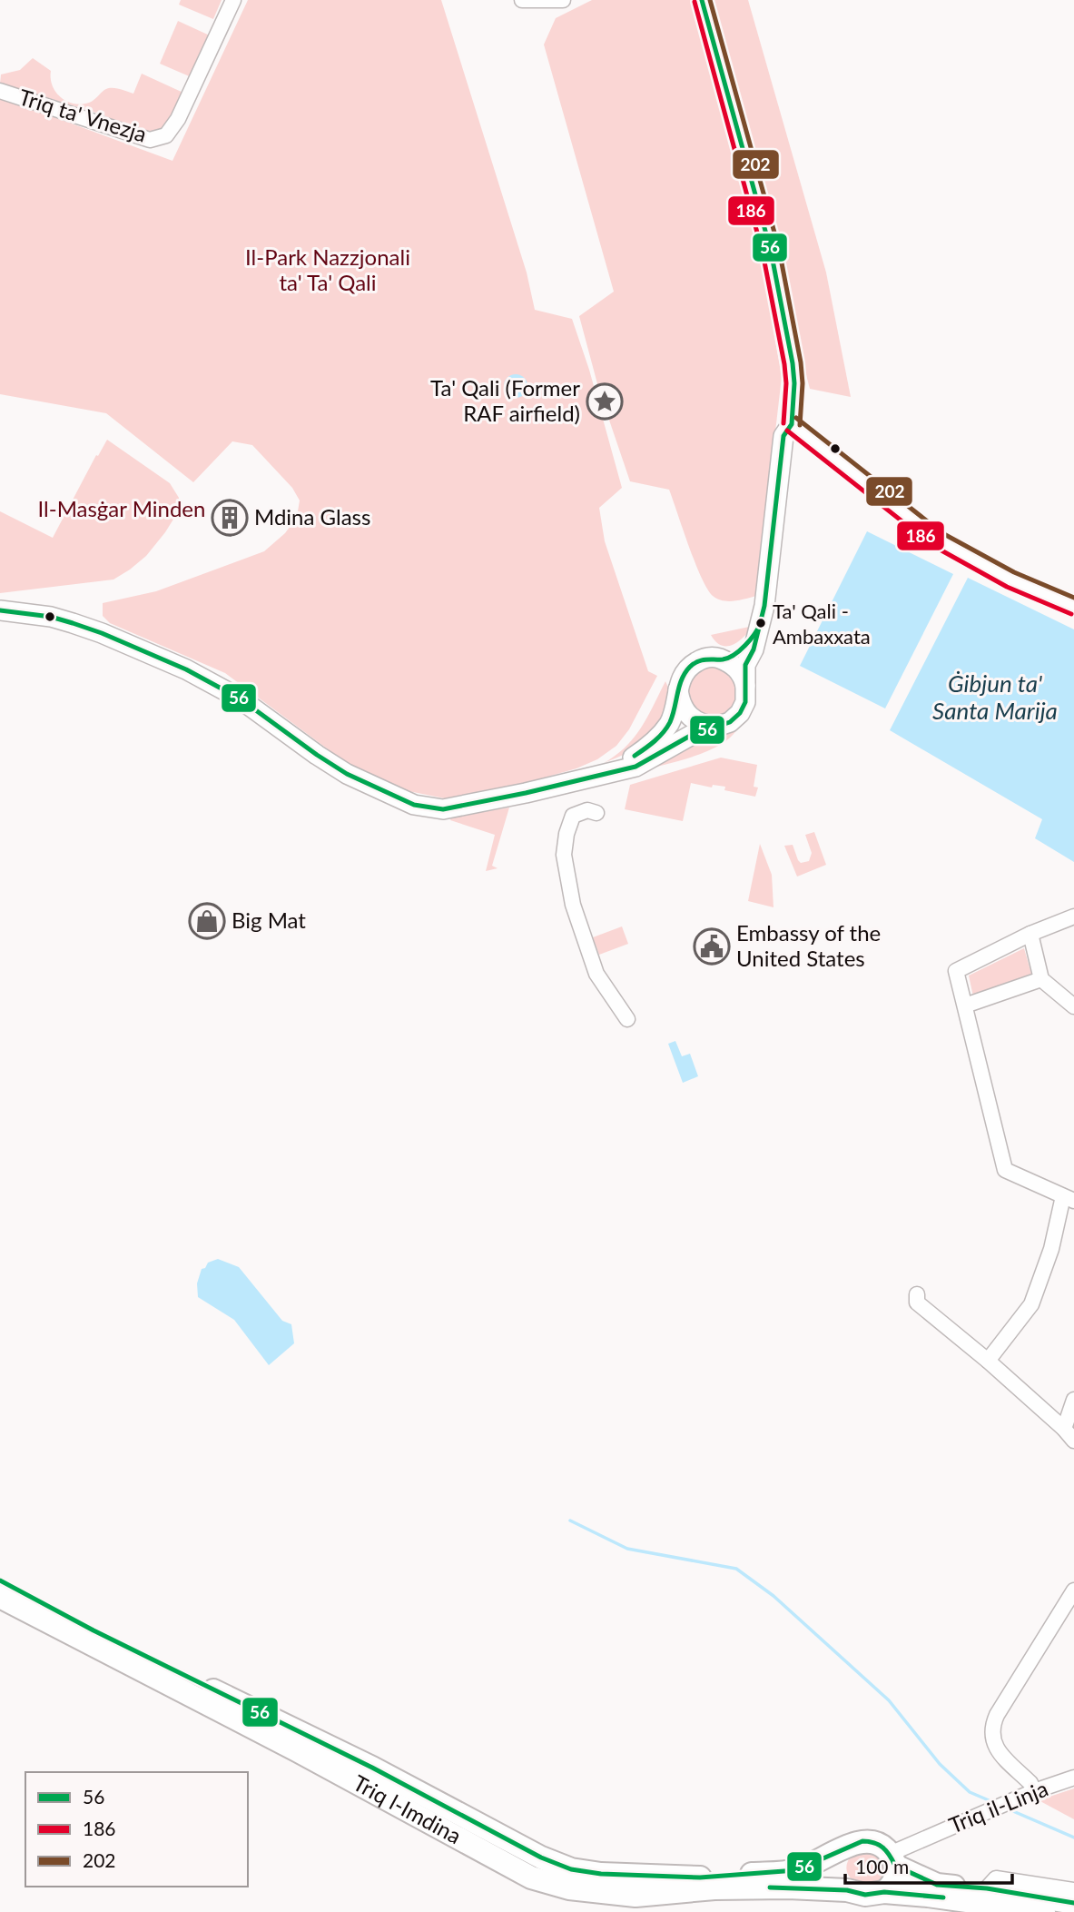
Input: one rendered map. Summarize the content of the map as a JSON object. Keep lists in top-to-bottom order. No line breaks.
{"streets":{"highway":["Triq l-Imdina"],"street":["Triq ta' Vnezja","Triq il-Linja"]},"crossings":[["Triq il-Linja","Triq l-Imdina"]],"water":["Ġibjun ta' Santa Marija"],"parks":["Il-Park Nazzjonali ta' Ta' Qali","Il-Masġar Minden"],"places":{"place":["Ta' Qali (Former RAF airfield)"],"building":["Mdina Glass"],"other":["Ta' Qali - Ambaxxata"],"shop":["Big Mat"],"public building":["Embassy of the United States"]},"lines":["transit line 56","transit line 202","transit line 186"],"legend":["56","186","202"],"scale_bar":"100 m"}
